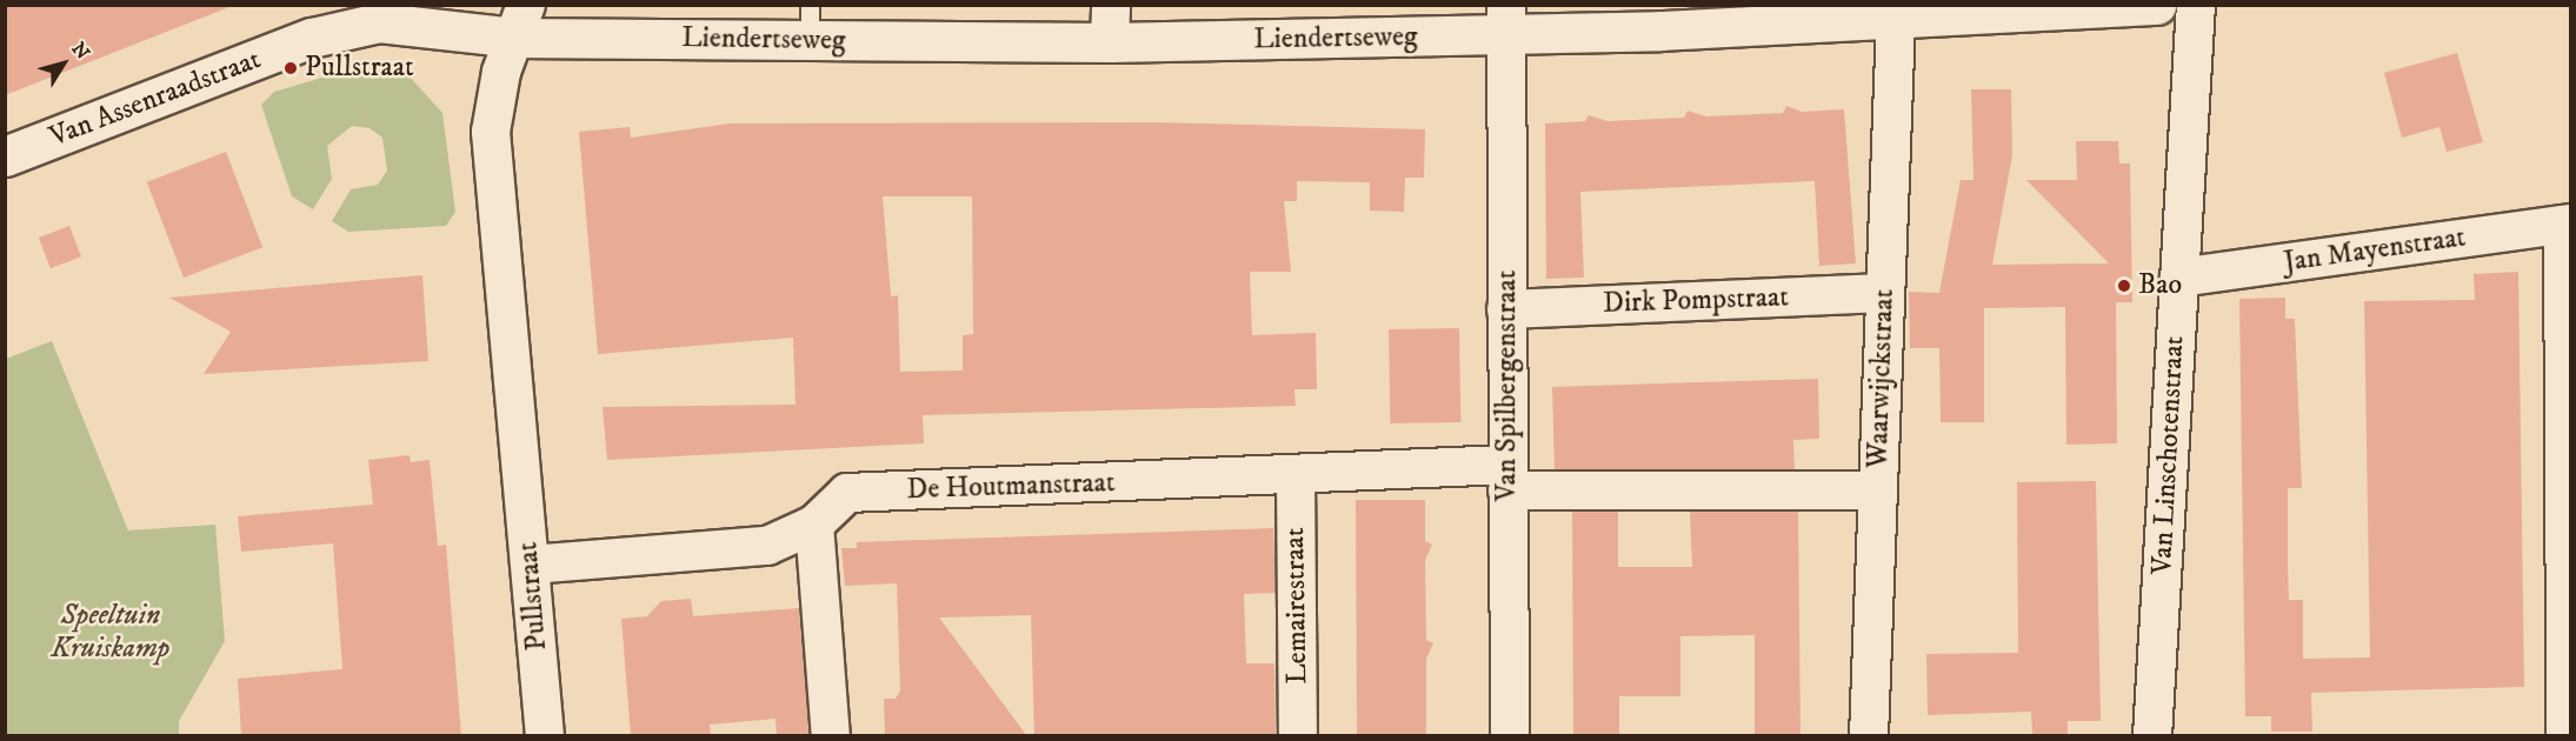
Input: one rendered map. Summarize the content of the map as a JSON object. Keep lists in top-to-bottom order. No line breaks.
{"streets":{"street":["Liendertseweg","Van Assenraadstraat","Jan Mayenstraat","Dirk Pompstraat","Waarwijckstraat","Van Spilbergenstraat","Van Linschotenstraat","De Houtmanstraat","Pullstraat","Lemairestraat"]},"crossings":[["Liendertseweg","Van Assenraadstraat"],["Liendertseweg","Waarwijckstraat"],["Liendertseweg","Van Spilbergenstraat"],["Liendertseweg","Pullstraat"],["Van Assenraadstraat","Pullstraat"],["Jan Mayenstraat","Van Linschotenstraat"],["Dirk Pompstraat","Waarwijckstraat"],["Dirk Pompstraat","Van Spilbergenstraat"],["Van Spilbergenstraat","De Houtmanstraat"],["De Houtmanstraat","Pullstraat"],["De Houtmanstraat","Lemairestraat"]],"parks":["Speeltuin Kruiskamp"],"places":["Pullstraat","Bao"],"north":"top right"}
